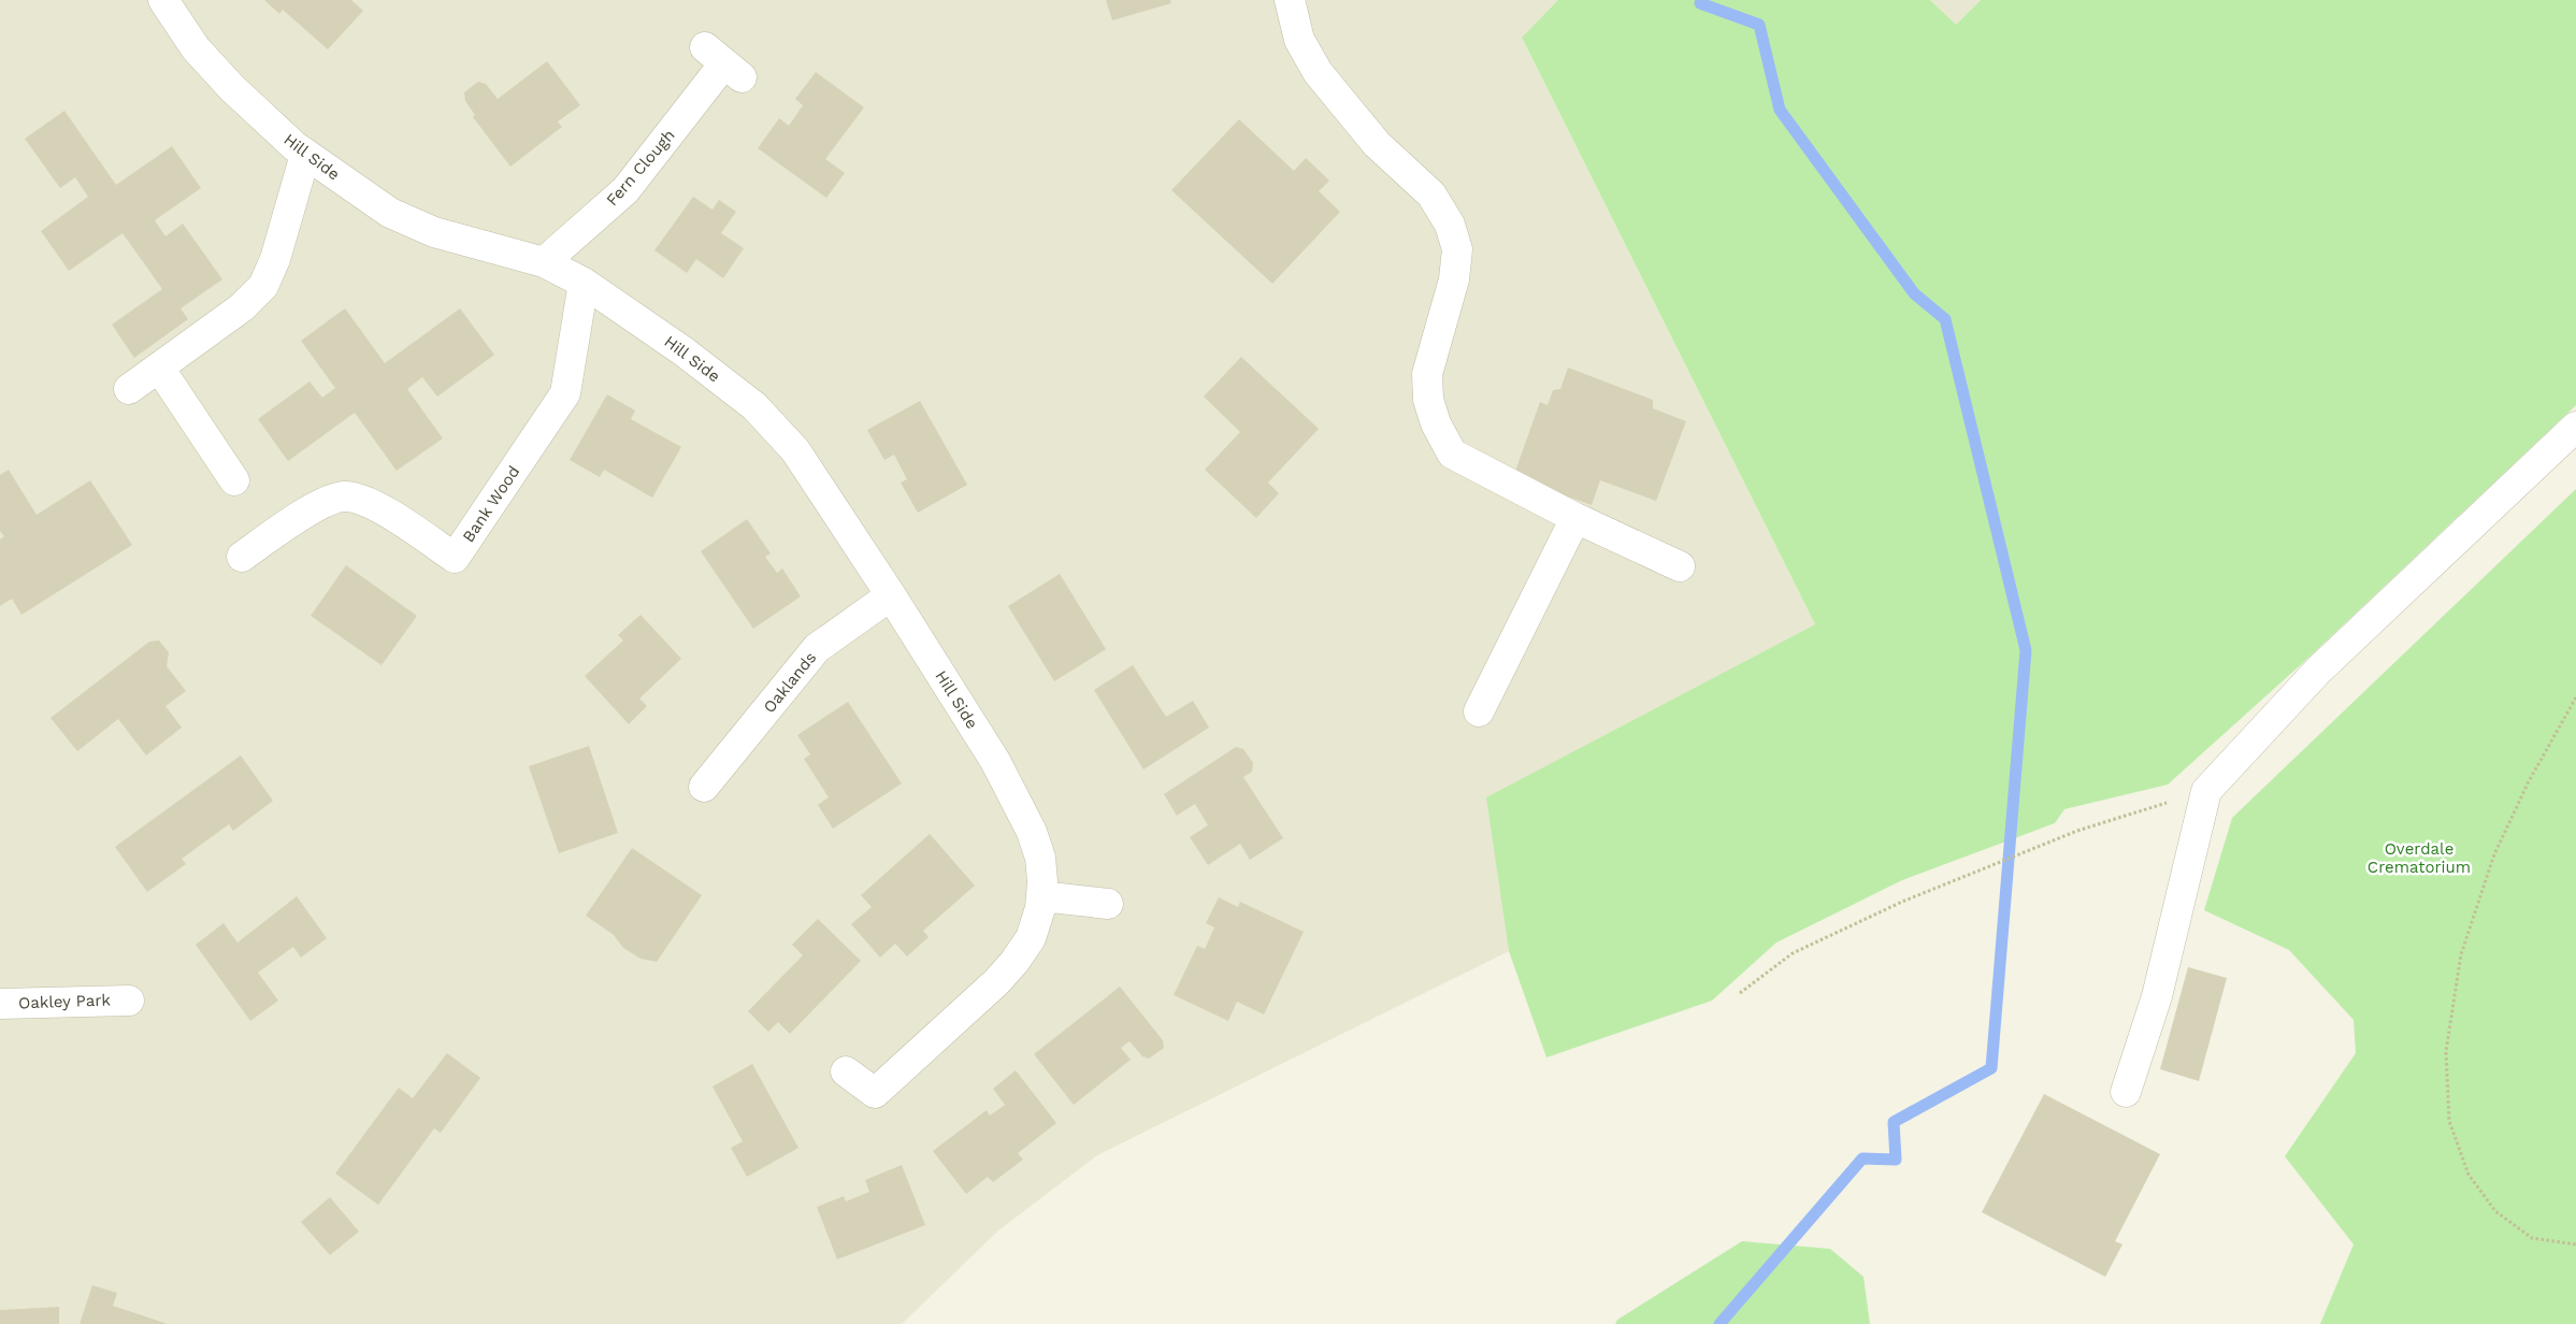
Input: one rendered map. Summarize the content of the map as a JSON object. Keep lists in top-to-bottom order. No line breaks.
{"streets":{"street":["Hill Side","Fern Clough","Bank Wood","Oaklands","Oakley Park"]},"crossings":[["Hill Side","Fern Clough"],["Hill Side","Bank Wood"],["Hill Side","Oaklands"]],"parks":["Overdale Crematorium"]}
